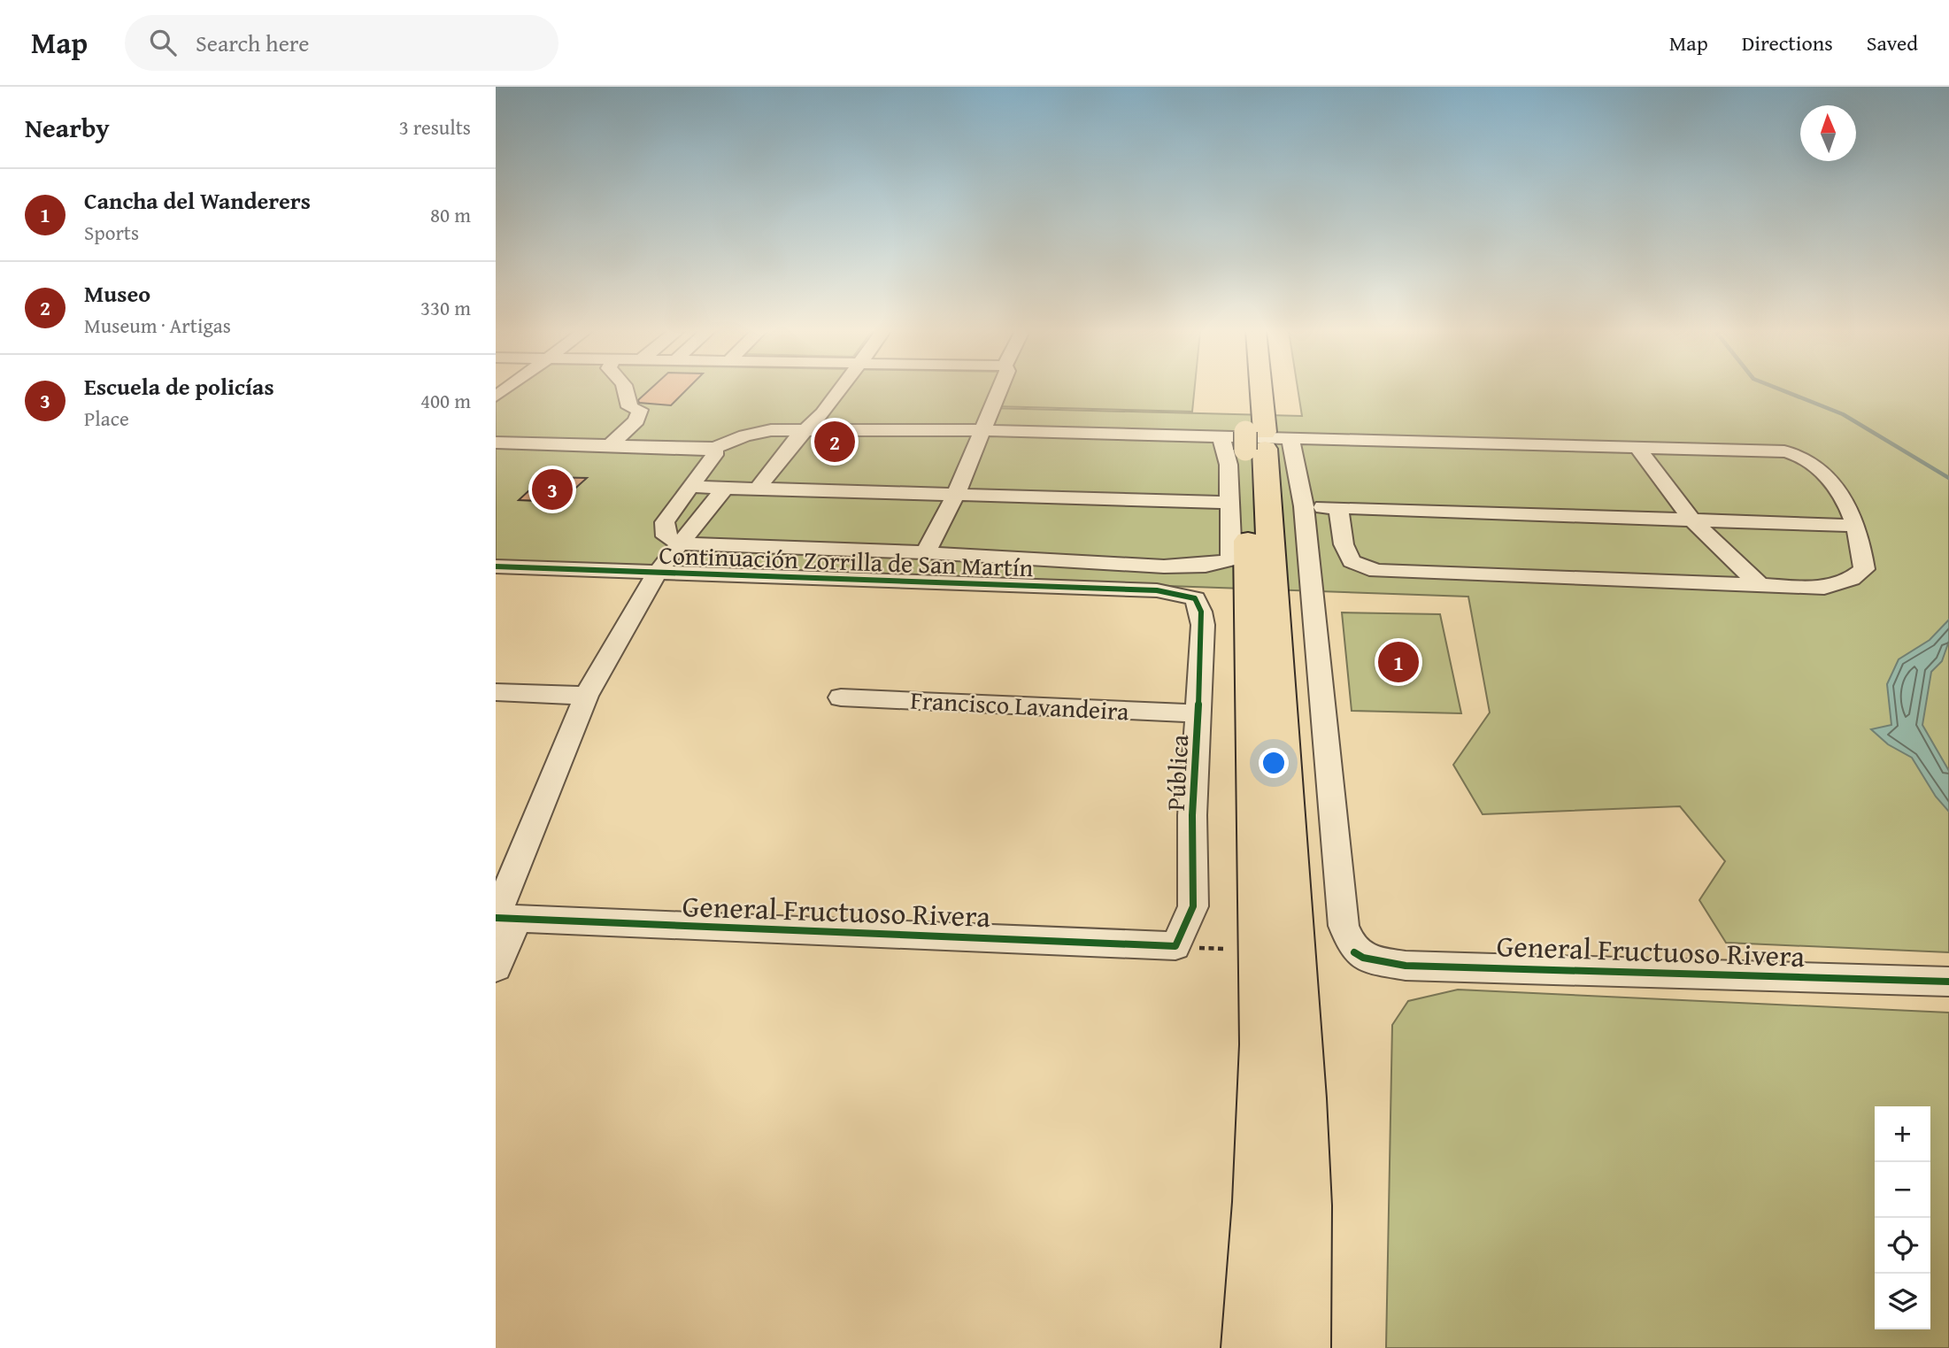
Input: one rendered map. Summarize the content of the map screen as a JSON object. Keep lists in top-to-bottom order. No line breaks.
{"streets":{"street":["Continuación Zorrilla de San Martín","Francisco Lavandeira","Pública","General Fructuoso Rivera"]},"crossings":[["Continuación Zorrilla de San Martín","Pública"],["Francisco Lavandeira","Pública"],["Pública","General Fructuoso Rivera"]],"north":"top","page":{"header":"Map","search":"Search here","nav":["Map","Directions","Saved"],"heading":["Nearby","3 results"],"list":[{"mark":"1","name":"Cancha del Wanderers","note":"Sports","value":"80 m"},{"mark":"2","name":"Museo","note":"Museum · Artigas","value":"330 m"},{"mark":"3","name":"Escuela de policías","note":"Place","value":"400 m"}],"pins":["2","3","1"],"map_buttons":["+","−"]}}
